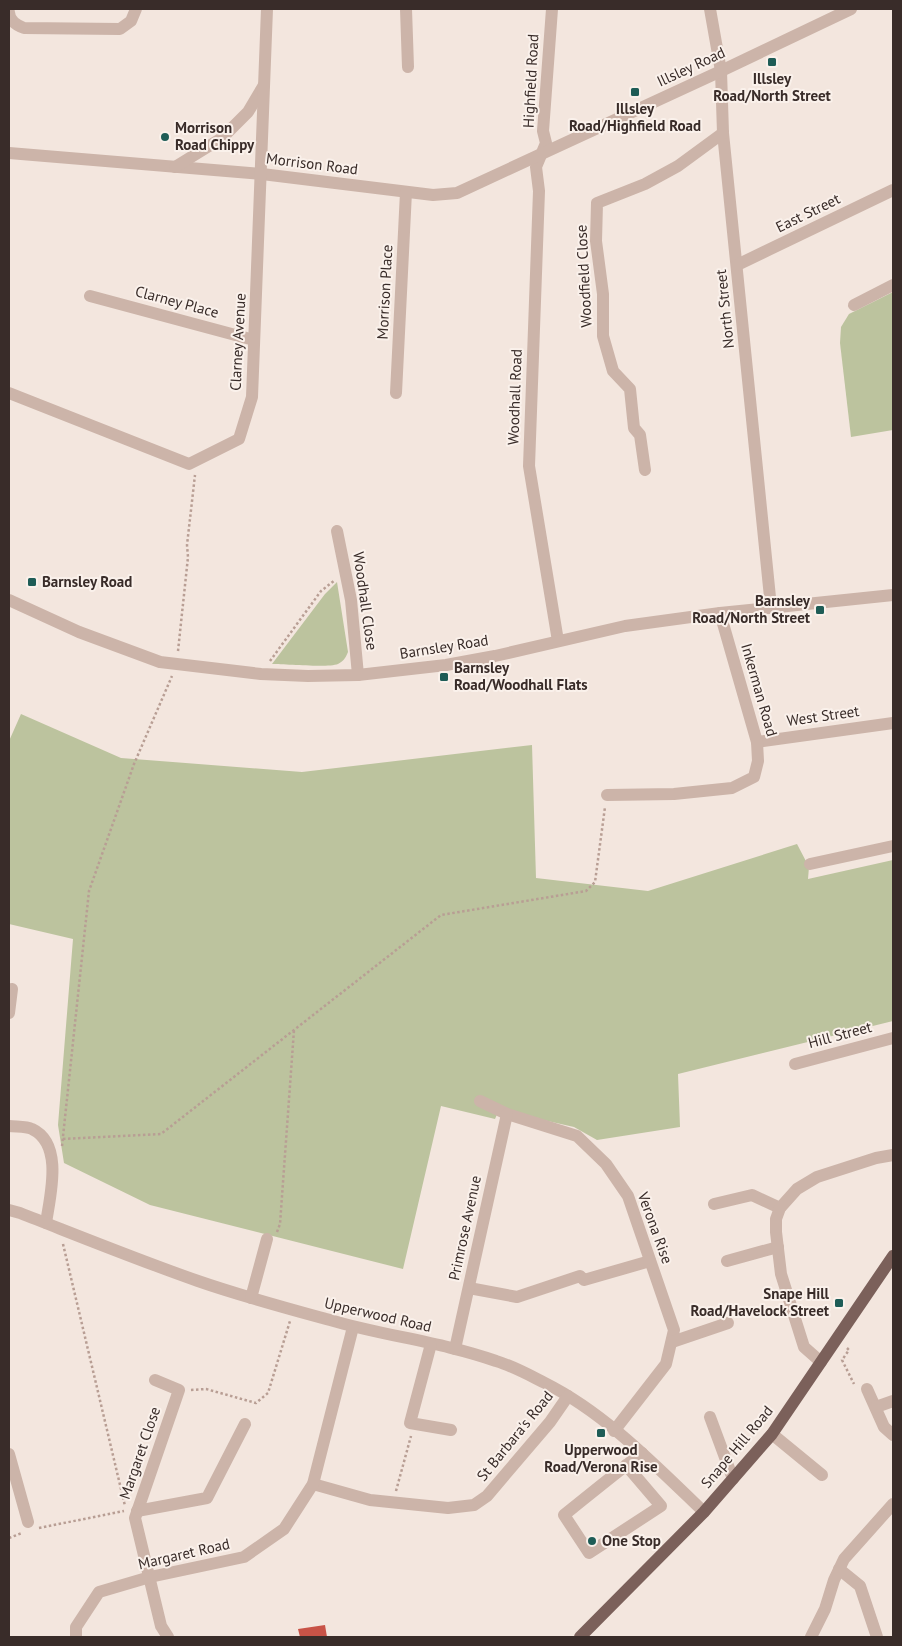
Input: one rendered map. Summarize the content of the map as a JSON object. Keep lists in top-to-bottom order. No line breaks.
{"streets":{"main road":["Snape Hill Road"],"street":["Illsley Road","Highfield Road","Morrison Road","East Street","Woodfield Close","Morrison Place","Clarney Place","North Street","Clarney Avenue","Woodhall Road","Woodhall Close","Barnsley Road","Inkerman Road","West Street","Hill Street","Primrose Avenue","Verona Rise","Upperwood Road","St Barbara's Road","Margaret Close","Margaret Road"]},"crossings":[["Illsley Road","Highfield Road"],["Illsley Road","Morrison Road"],["Illsley Road","North Street"],["Illsley Road","Woodhall Road"],["Highfield Road","Morrison Road"],["Highfield Road","Woodhall Road"],["Morrison Road","Morrison Place"],["Morrison Road","Clarney Avenue"],["Morrison Road","Woodhall Road"],["East Street","North Street"],["Woodfield Close","North Street"],["Clarney Place","Clarney Avenue"],["North Street","Barnsley Road"],["Woodhall Road","Barnsley Road"],["Woodhall Close","Barnsley Road"],["Barnsley Road","Inkerman Road"],["Inkerman Road","West Street"],["Primrose Avenue","Verona Rise"],["Primrose Avenue","Upperwood Road"],["Verona Rise","Upperwood Road"],["Upperwood Road","St Barbara's Road"],["Upperwood Road","Snape Hill Road"],["Upperwood Road","Margaret Road"],["St Barbara's Road","Margaret Road"],["Margaret Close","Margaret Road"]],"places":{"transit":["Illsley Road/North Street","Illsley Road/Highfield Road","Barnsley Road","Barnsley Road/North Street","Barnsley Road/Woodhall Flats","Snape Hill Road/Havelock Street","Upperwood Road/Verona Rise"],"other":["Morrison Road Chippy","One Stop"]}}
